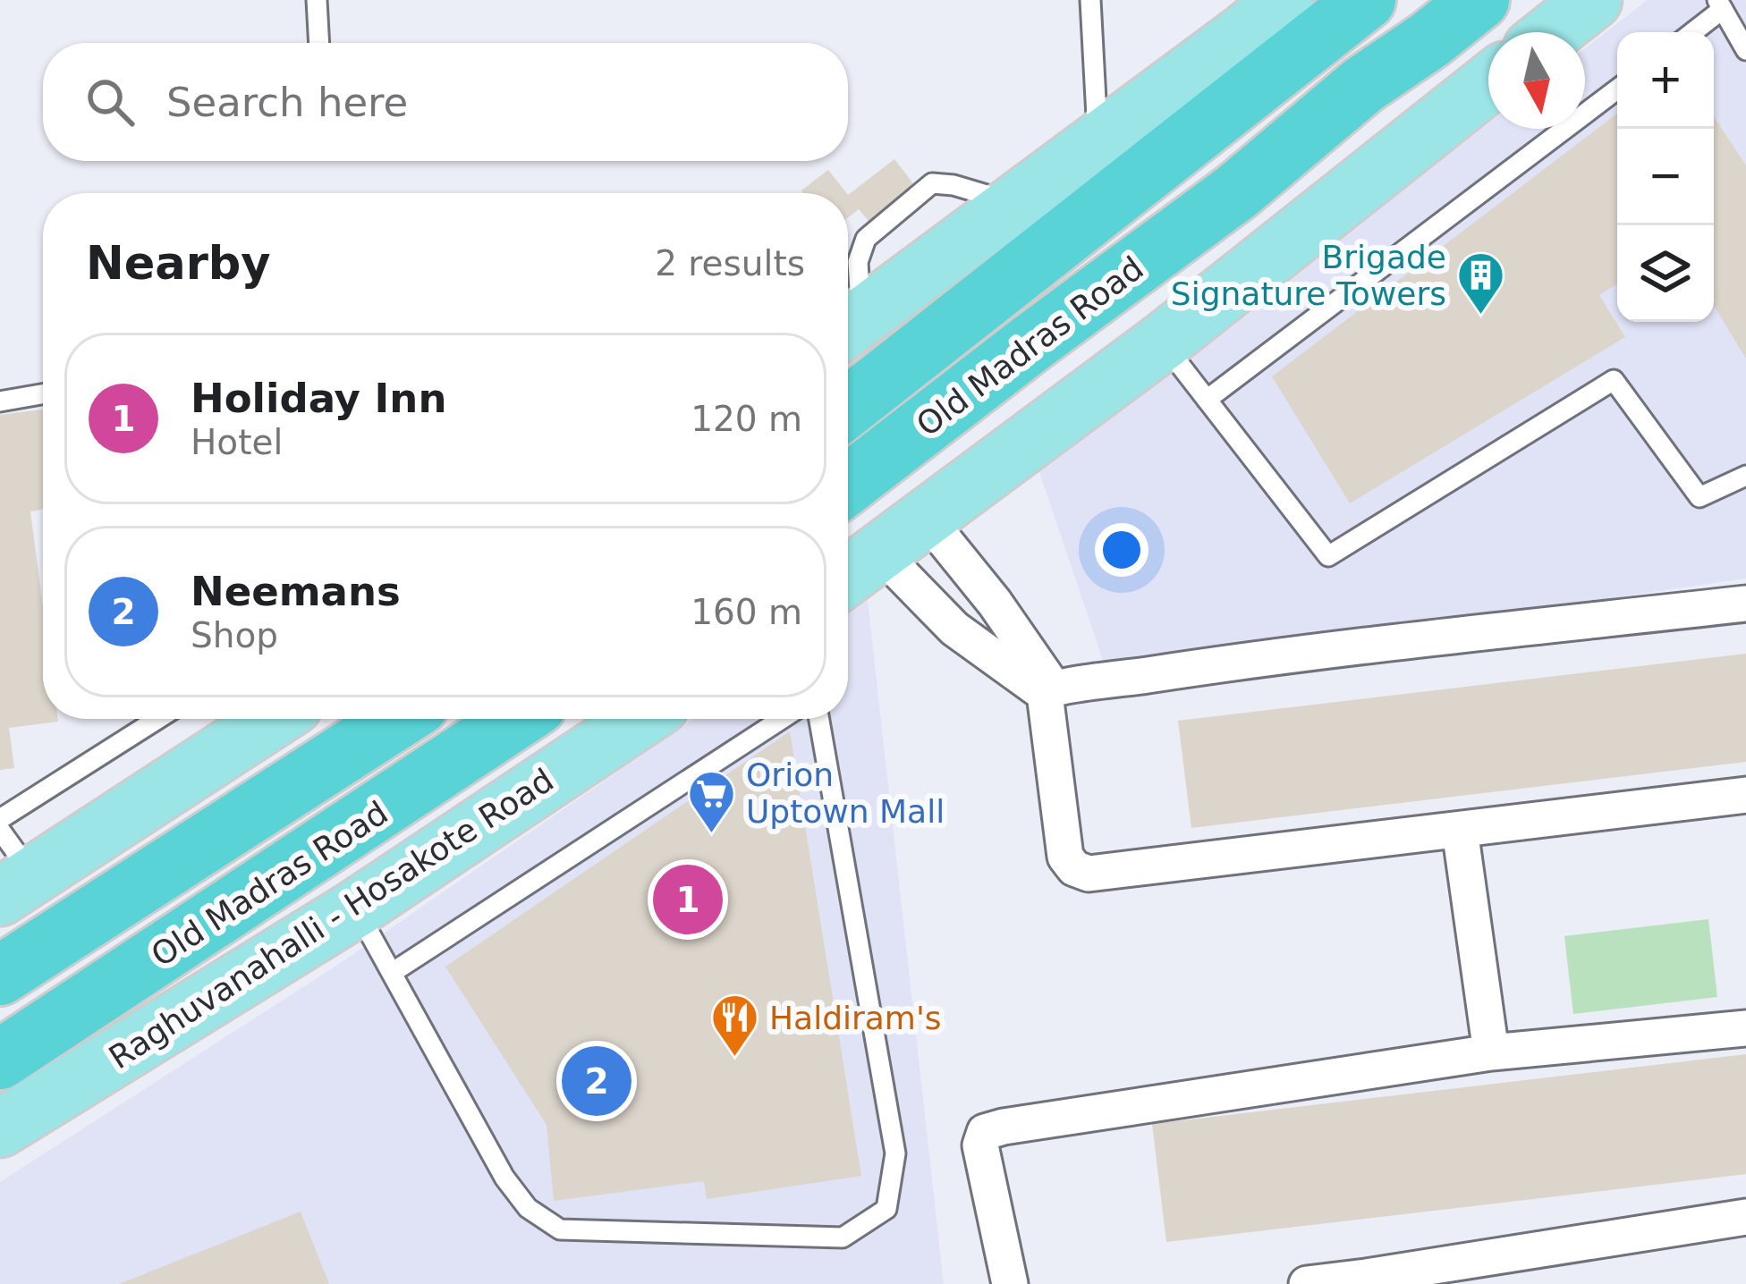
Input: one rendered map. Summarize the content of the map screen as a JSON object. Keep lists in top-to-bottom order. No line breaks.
{"streets":{"highway":["Old Madras Road"],"main road":["Raghuvanahalli - Hosakote Road"]},"places":{"building":["Brigade Signature Towers"],"supermarket":["Orion Uptown Mall"],"restaurant":["Haldiram's"]},"north":"bottom","page":{"map_buttons":["+","−"],"search":"Search here","heading":["Nearby","2 results"],"list":[{"mark":"1","name":"Holiday Inn","note":"Hotel","value":"120 m"},{"mark":"2","name":"Neemans","note":"Shop","value":"160 m"}],"pins":["1","2"]}}
